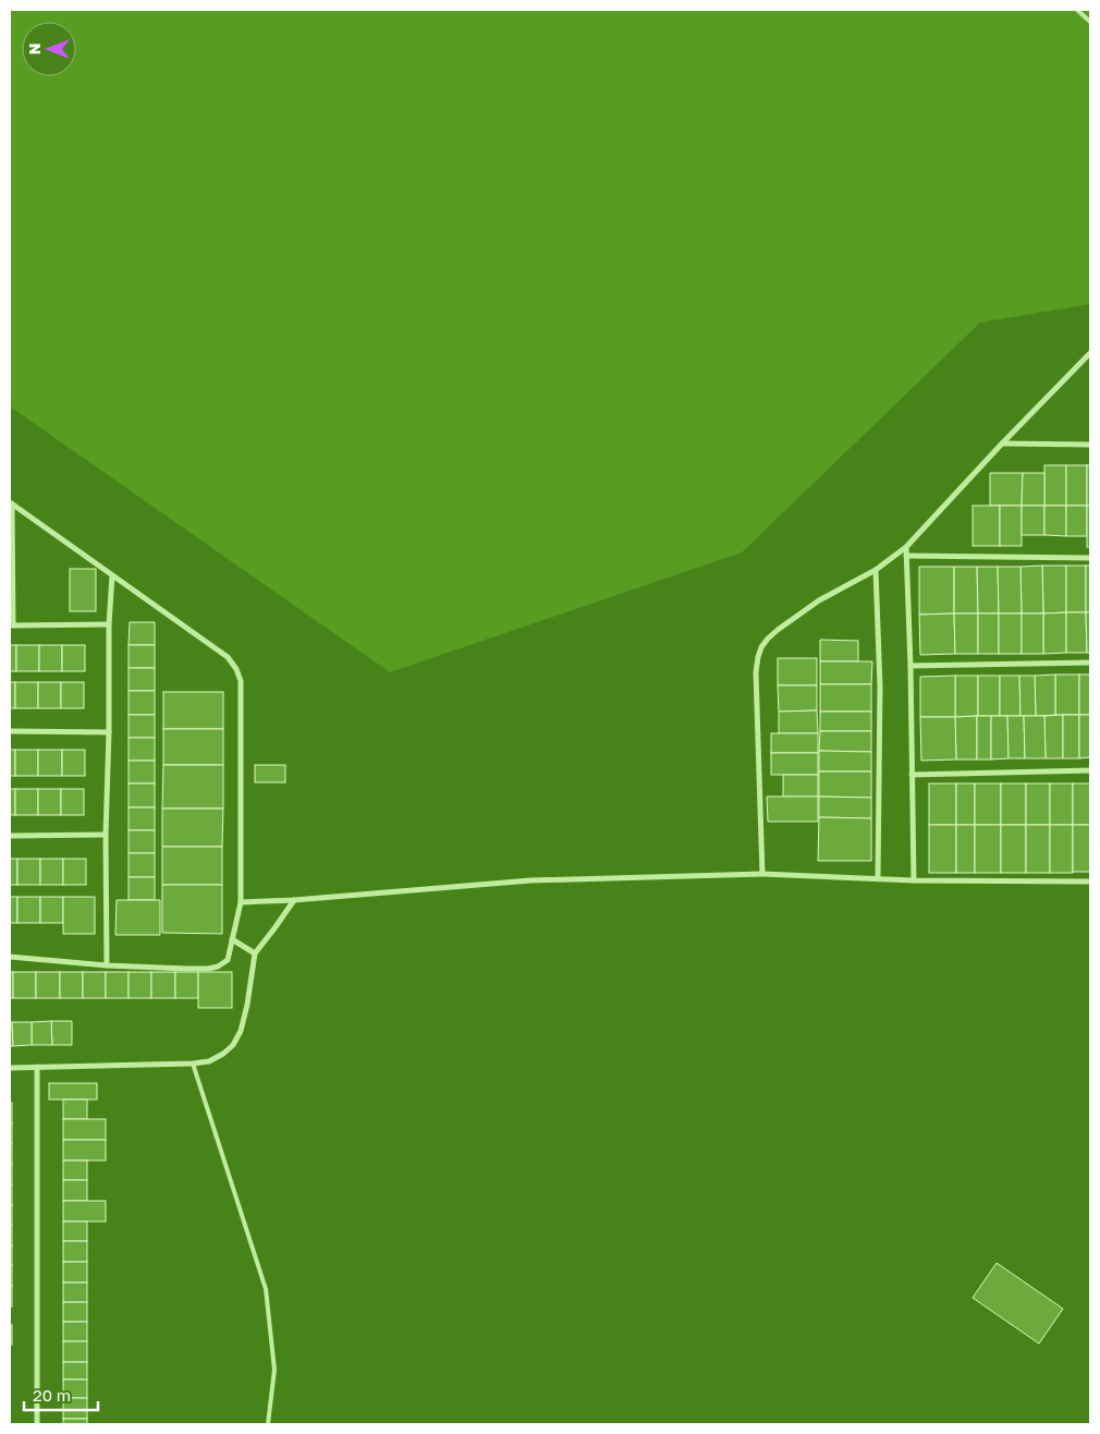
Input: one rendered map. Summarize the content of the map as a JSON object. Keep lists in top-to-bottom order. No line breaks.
{"scale_bar":"20 m","north":"left"}
